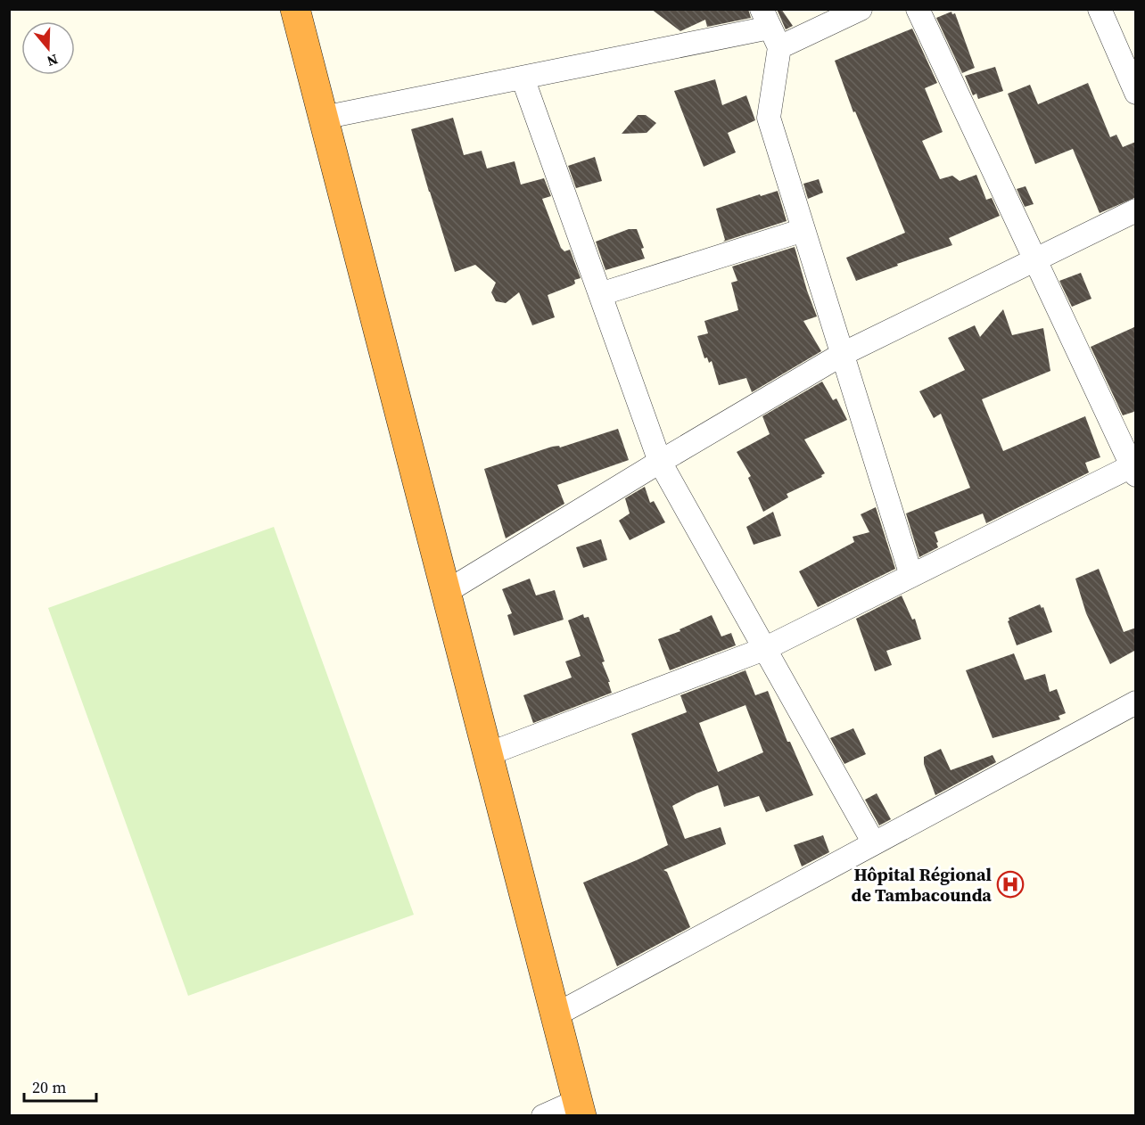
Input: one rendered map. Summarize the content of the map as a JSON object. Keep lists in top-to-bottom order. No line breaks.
{"places":{"hospital":["Hôpital Régional de Tambacounda"]},"scale_bar":"20 m","north":"bottom"}
